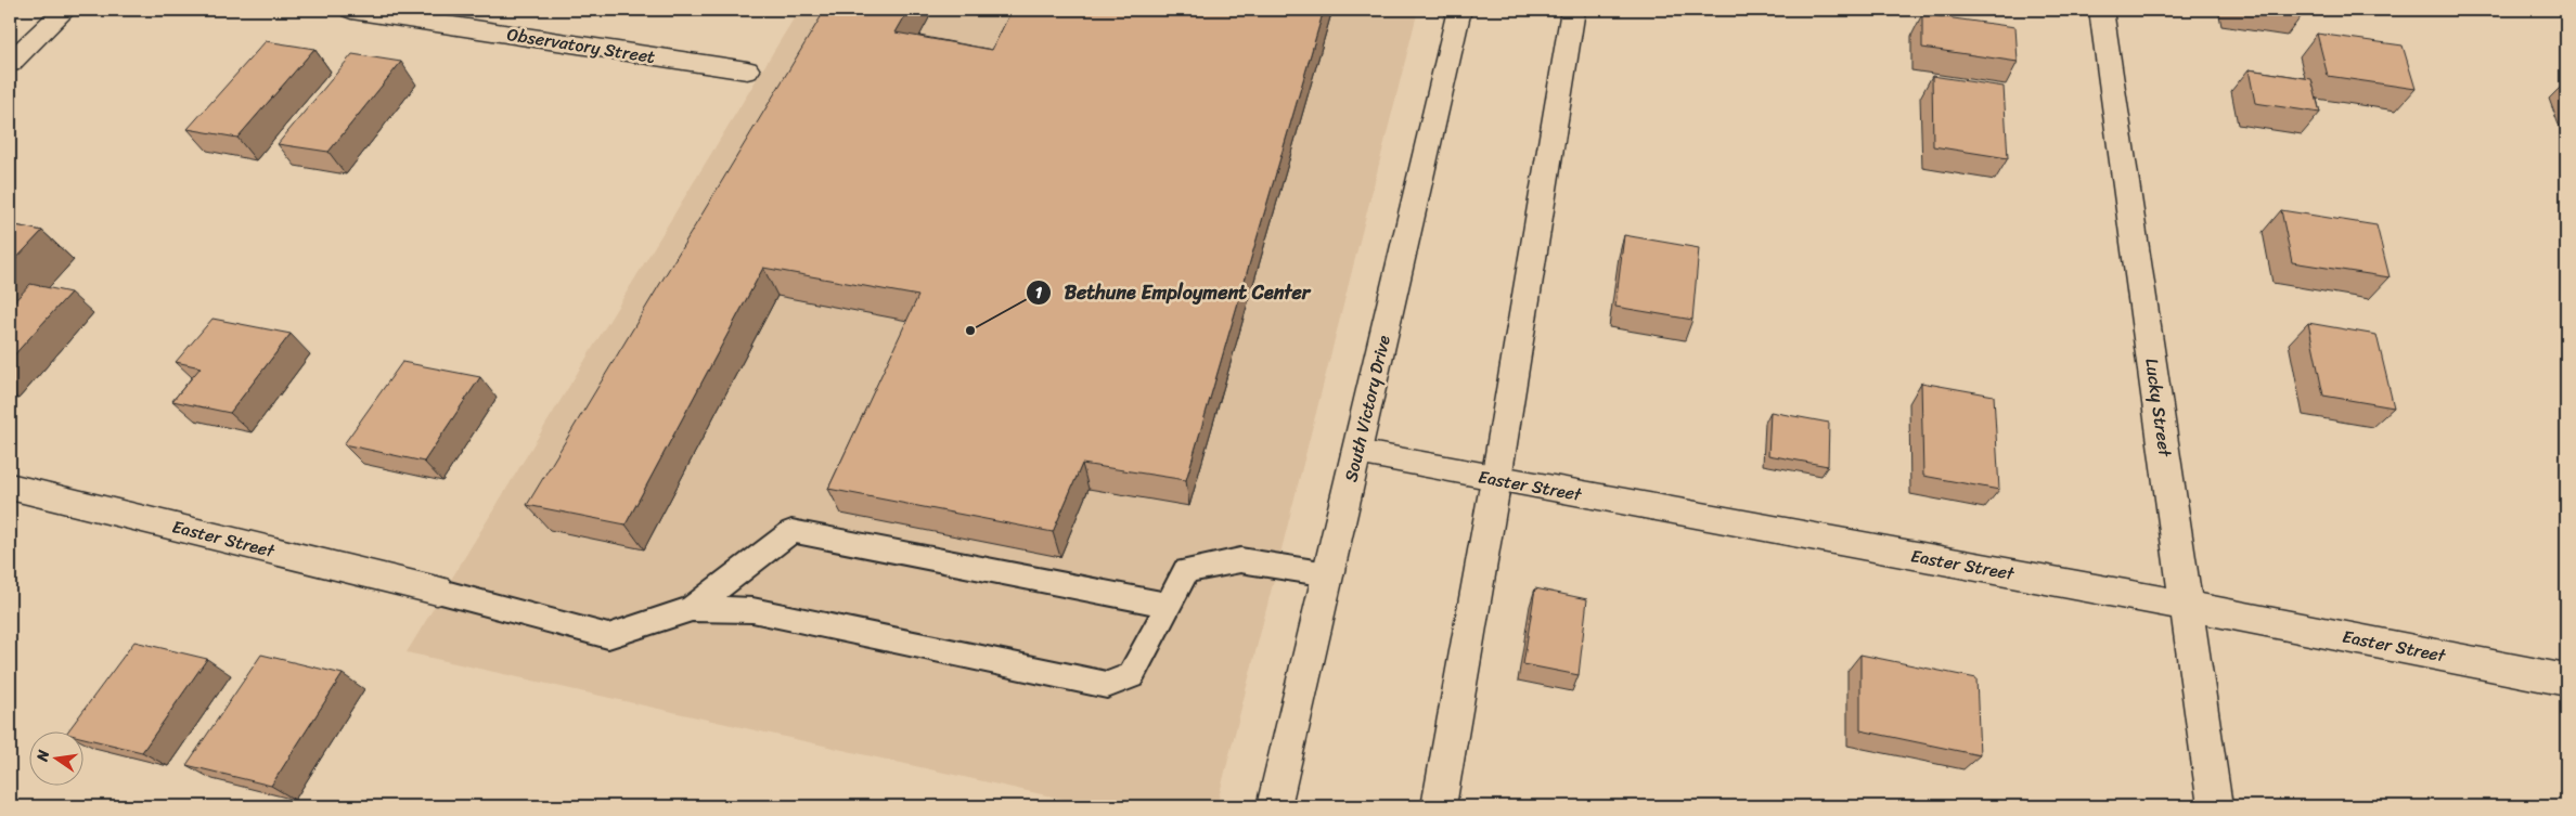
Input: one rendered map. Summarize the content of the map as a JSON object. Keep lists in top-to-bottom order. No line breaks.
{"streets":{"street":["Observatory Street","Lucky Street","South Victory Drive","Easter Street"]},"crossings":[["Lucky Street","Easter Street"],["South Victory Drive","Easter Street"]],"places":["Bethune Employment Center"],"north":"left"}
